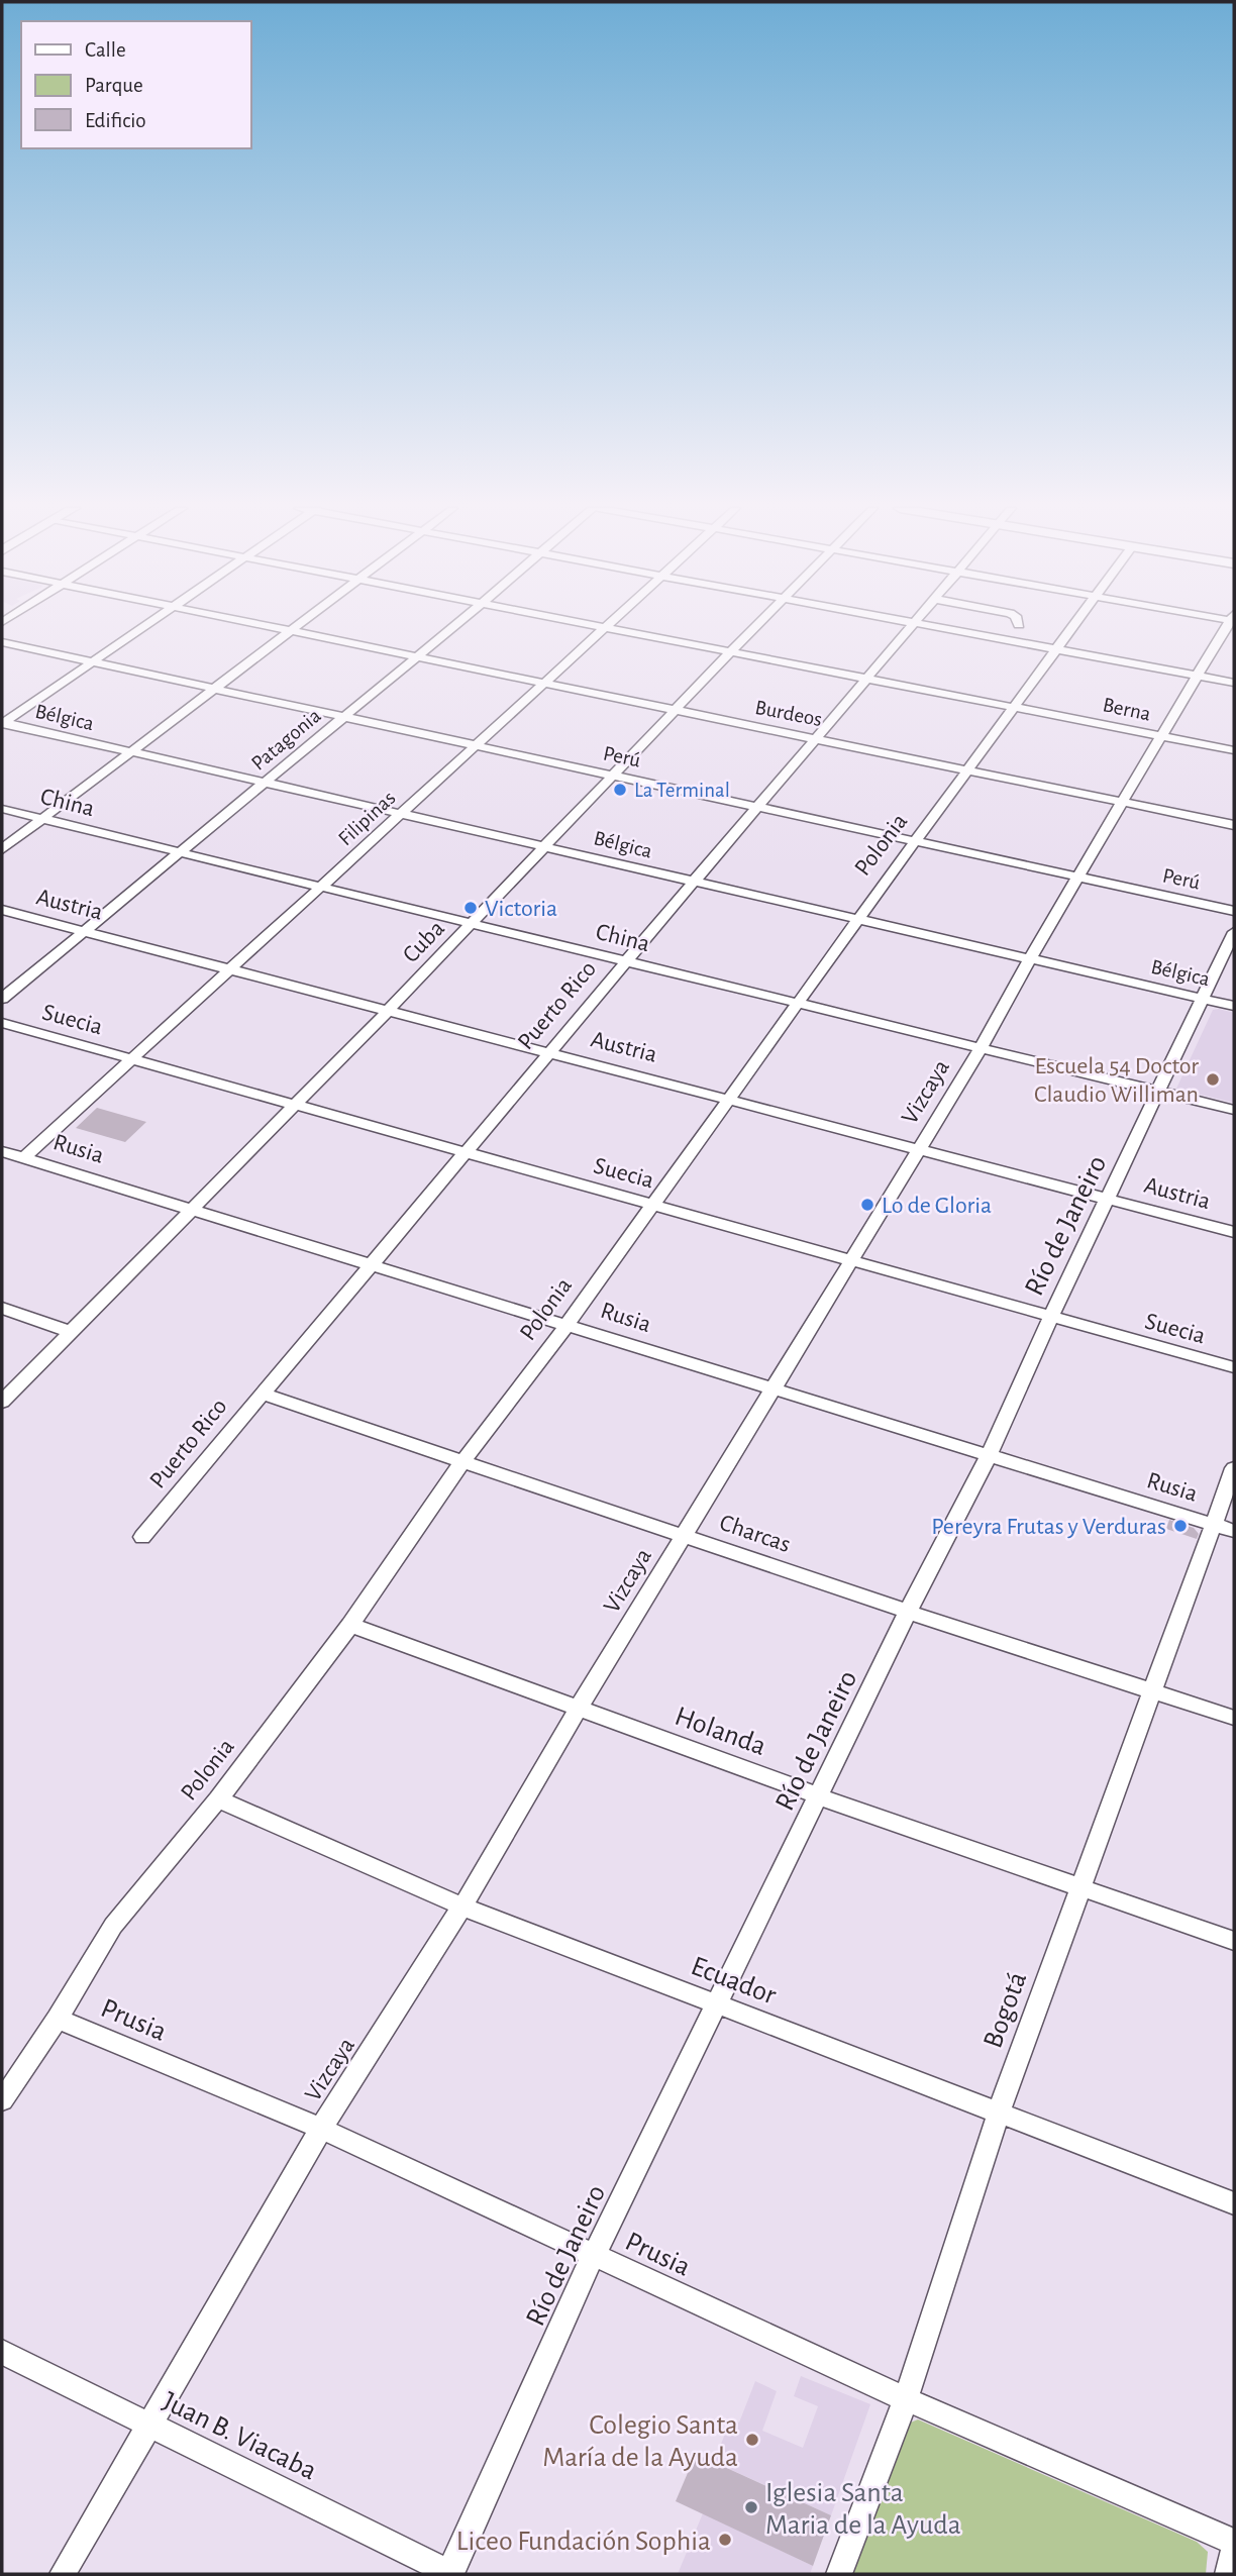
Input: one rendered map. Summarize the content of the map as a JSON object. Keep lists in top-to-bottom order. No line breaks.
{"streets":{"street":["Berna","Burdeos","Bélgica","Patagonia","Perú","China","Filipinas","Polonia","Austria","Cuba","Puerto Rico","Suecia","Vizcaya","Rusia","Río de Janeiro","Charcas","Holanda","Ecuador","Bogotá","Prusia","Juan B. Viacaba"]},"crossings":[["Berna","Polonia"],["Berna","Cuba"],["Berna","Puerto Rico"],["Berna","Vizcaya"],["Burdeos","Patagonia"],["Burdeos","Filipinas"],["Burdeos","Polonia"],["Burdeos","Cuba"],["Burdeos","Puerto Rico"],["Burdeos","Vizcaya"],["Bélgica","Patagonia"],["Bélgica","Filipinas"],["Bélgica","Polonia"],["Bélgica","Cuba"],["Bélgica","Puerto Rico"],["Bélgica","Vizcaya"],["Bélgica","Río de Janeiro"],["Patagonia","Perú"],["Patagonia","China"],["Patagonia","Austria"],["Perú","Filipinas"],["Perú","Polonia"],["Perú","Cuba"],["Perú","Puerto Rico"],["Perú","Vizcaya"],["China","Filipinas"],["China","Polonia"],["China","Cuba"],["China","Puerto Rico"],["China","Vizcaya"],["China","Río de Janeiro"],["Filipinas","Austria"],["Filipinas","Suecia"],["Filipinas","Rusia"],["Polonia","Austria"],["Polonia","Suecia"],["Polonia","Rusia"],["Polonia","Charcas"],["Polonia","Holanda"],["Polonia","Ecuador"],["Polonia","Prusia"],["Austria","Cuba"],["Austria","Puerto Rico"],["Austria","Vizcaya"],["Austria","Río de Janeiro"],["Cuba","Suecia"],["Cuba","Rusia"],["Puerto Rico","Suecia"],["Puerto Rico","Rusia"],["Puerto Rico","Charcas"],["Suecia","Vizcaya"],["Suecia","Río de Janeiro"],["Vizcaya","Rusia"],["Vizcaya","Charcas"],["Vizcaya","Holanda"],["Vizcaya","Ecuador"],["Vizcaya","Prusia"],["Vizcaya","Juan B. Viacaba"],["Rusia","Río de Janeiro"],["Rusia","Bogotá"],["Río de Janeiro","Charcas"],["Río de Janeiro","Holanda"],["Río de Janeiro","Ecuador"],["Río de Janeiro","Prusia"],["Río de Janeiro","Juan B. Viacaba"],["Charcas","Bogotá"],["Holanda","Bogotá"],["Ecuador","Bogotá"],["Bogotá","Prusia"]],"places":["La Terminal","Victoria","Escuela 54 Doctor Claudio Williman","Lo de Gloria","Pereyra Frutas y Verduras","Colegio Santa María de la Ayuda","Iglesia Santa Maria de la Ayuda","Liceo Fundación Sophia"],"legend":["Calle","Parque","Edificio"]}
